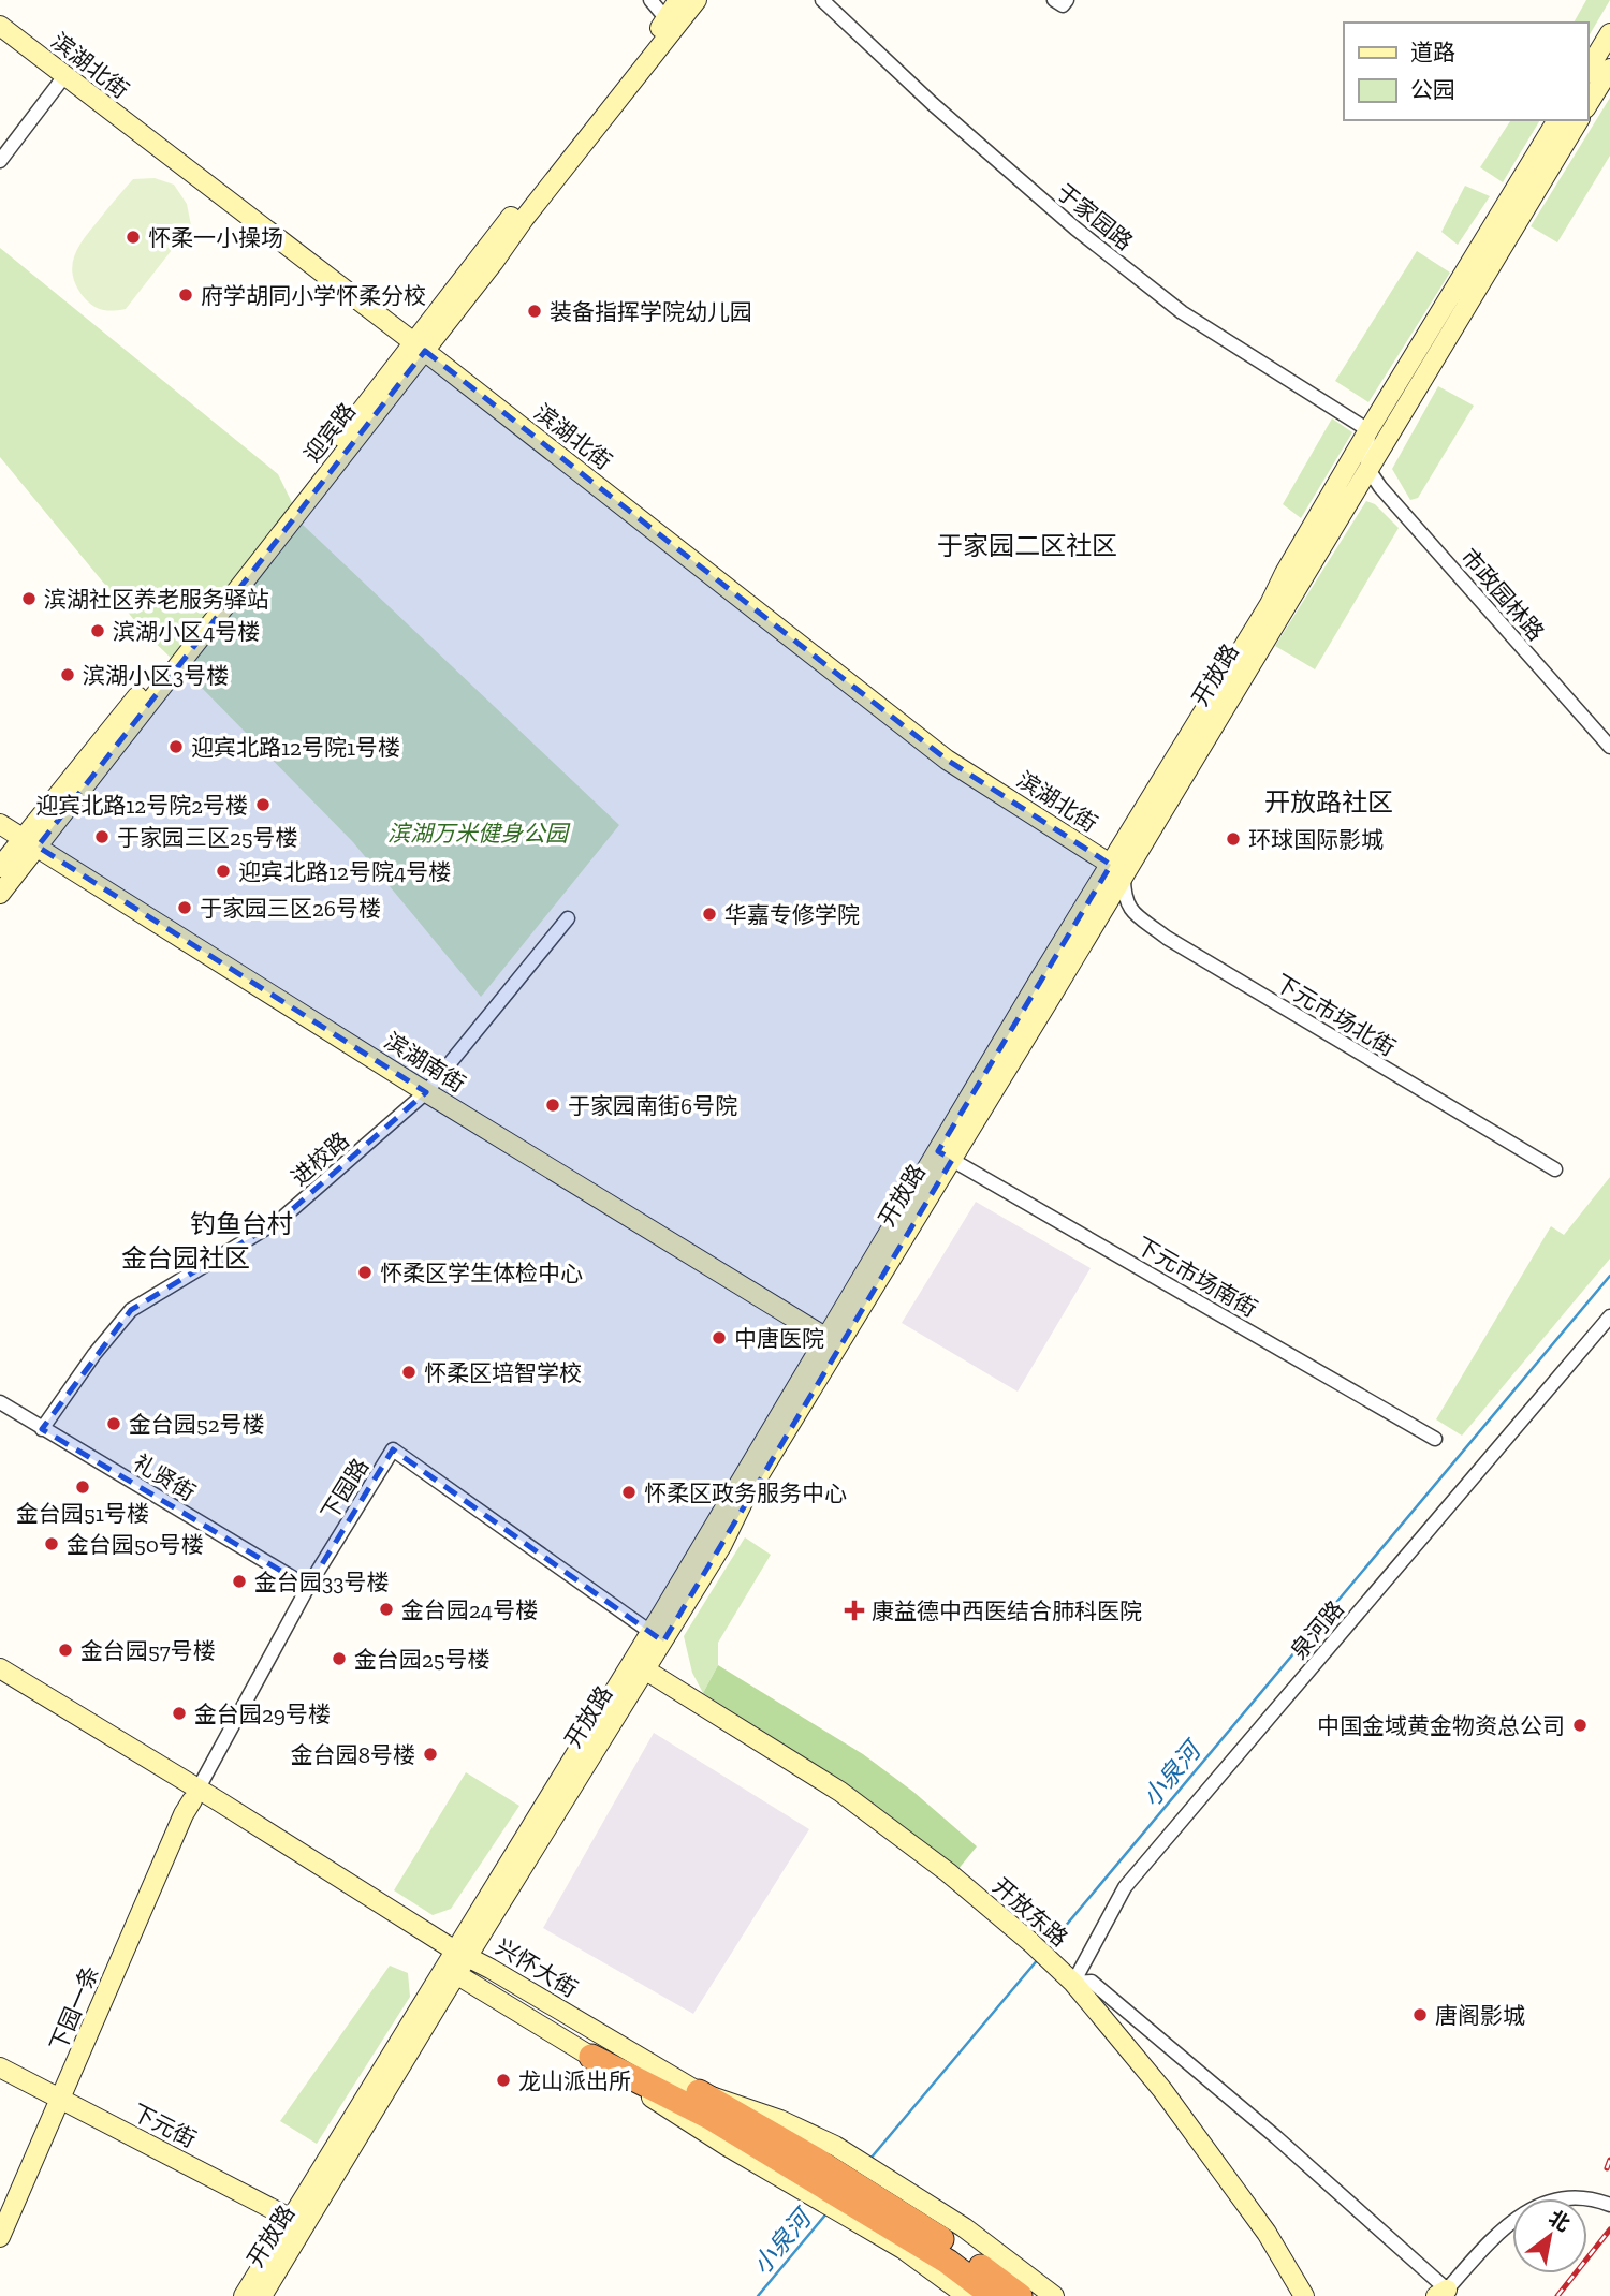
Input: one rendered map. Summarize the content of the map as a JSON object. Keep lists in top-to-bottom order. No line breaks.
{"streets":{"main road":["滨湖北街","迎宾路","开放路","滨湖南街","开放东路","兴怀大街","下园一条","下元街"],"street":["于家园路","市政园林路","下元市场北街","进校路","下元市场南街","礼贤街","下园路","泉河路"]},"crossings":[["滨湖北街","迎宾路"],["滨湖北街","开放路"],["滨湖北街","下元市场北街"],["于家园路","开放路"],["迎宾路","滨湖南街"],["市政园林路","开放路"],["开放路","下元市场北街"],["开放路","滨湖南街"],["开放路","下元市场南街"],["开放路","下园路"],["开放路","开放东路"],["开放路","兴怀大街"],["开放路","下元街"],["滨湖南街","进校路"],["进校路","礼贤街"],["礼贤街","下园路"],["下园路","兴怀大街"],["下园路","下园一条"],["泉河路","开放东路"],["兴怀大街","下园一条"],["下园一条","下元街"]],"districts":["于家园二区社区","开放路社区","钓鱼台村","金台园社区"],"water":["小泉河"],"parks":["滨湖万米健身公园"],"places":{"other":["怀柔一小操场","府学胡同小学怀柔分校","装备指挥学院幼儿园","滨湖社区养老服务驿站","滨湖小区4号楼","滨湖小区3号楼","迎宾北路12号院1号楼","迎宾北路12号院2号楼","于家园三区25号楼","环球国际影城","迎宾北路12号院4号楼","于家园三区26号楼","华嘉专修学院","于家园南街6号院","怀柔区学生体检中心","中唐医院","怀柔区培智学校","金台园52号楼","金台园51号楼","怀柔区政务服务中心","金台园50号楼","金台园33号楼","金台园24号楼","金台园57号楼","金台园25号楼","金台园29号楼","中国金域黄金物资总公司","金台园8号楼","唐阁影城","龙山派出所"],"health":["康益德中西医结合肺科医院"]},"legend":["道路","公园"],"north":"top right"}
